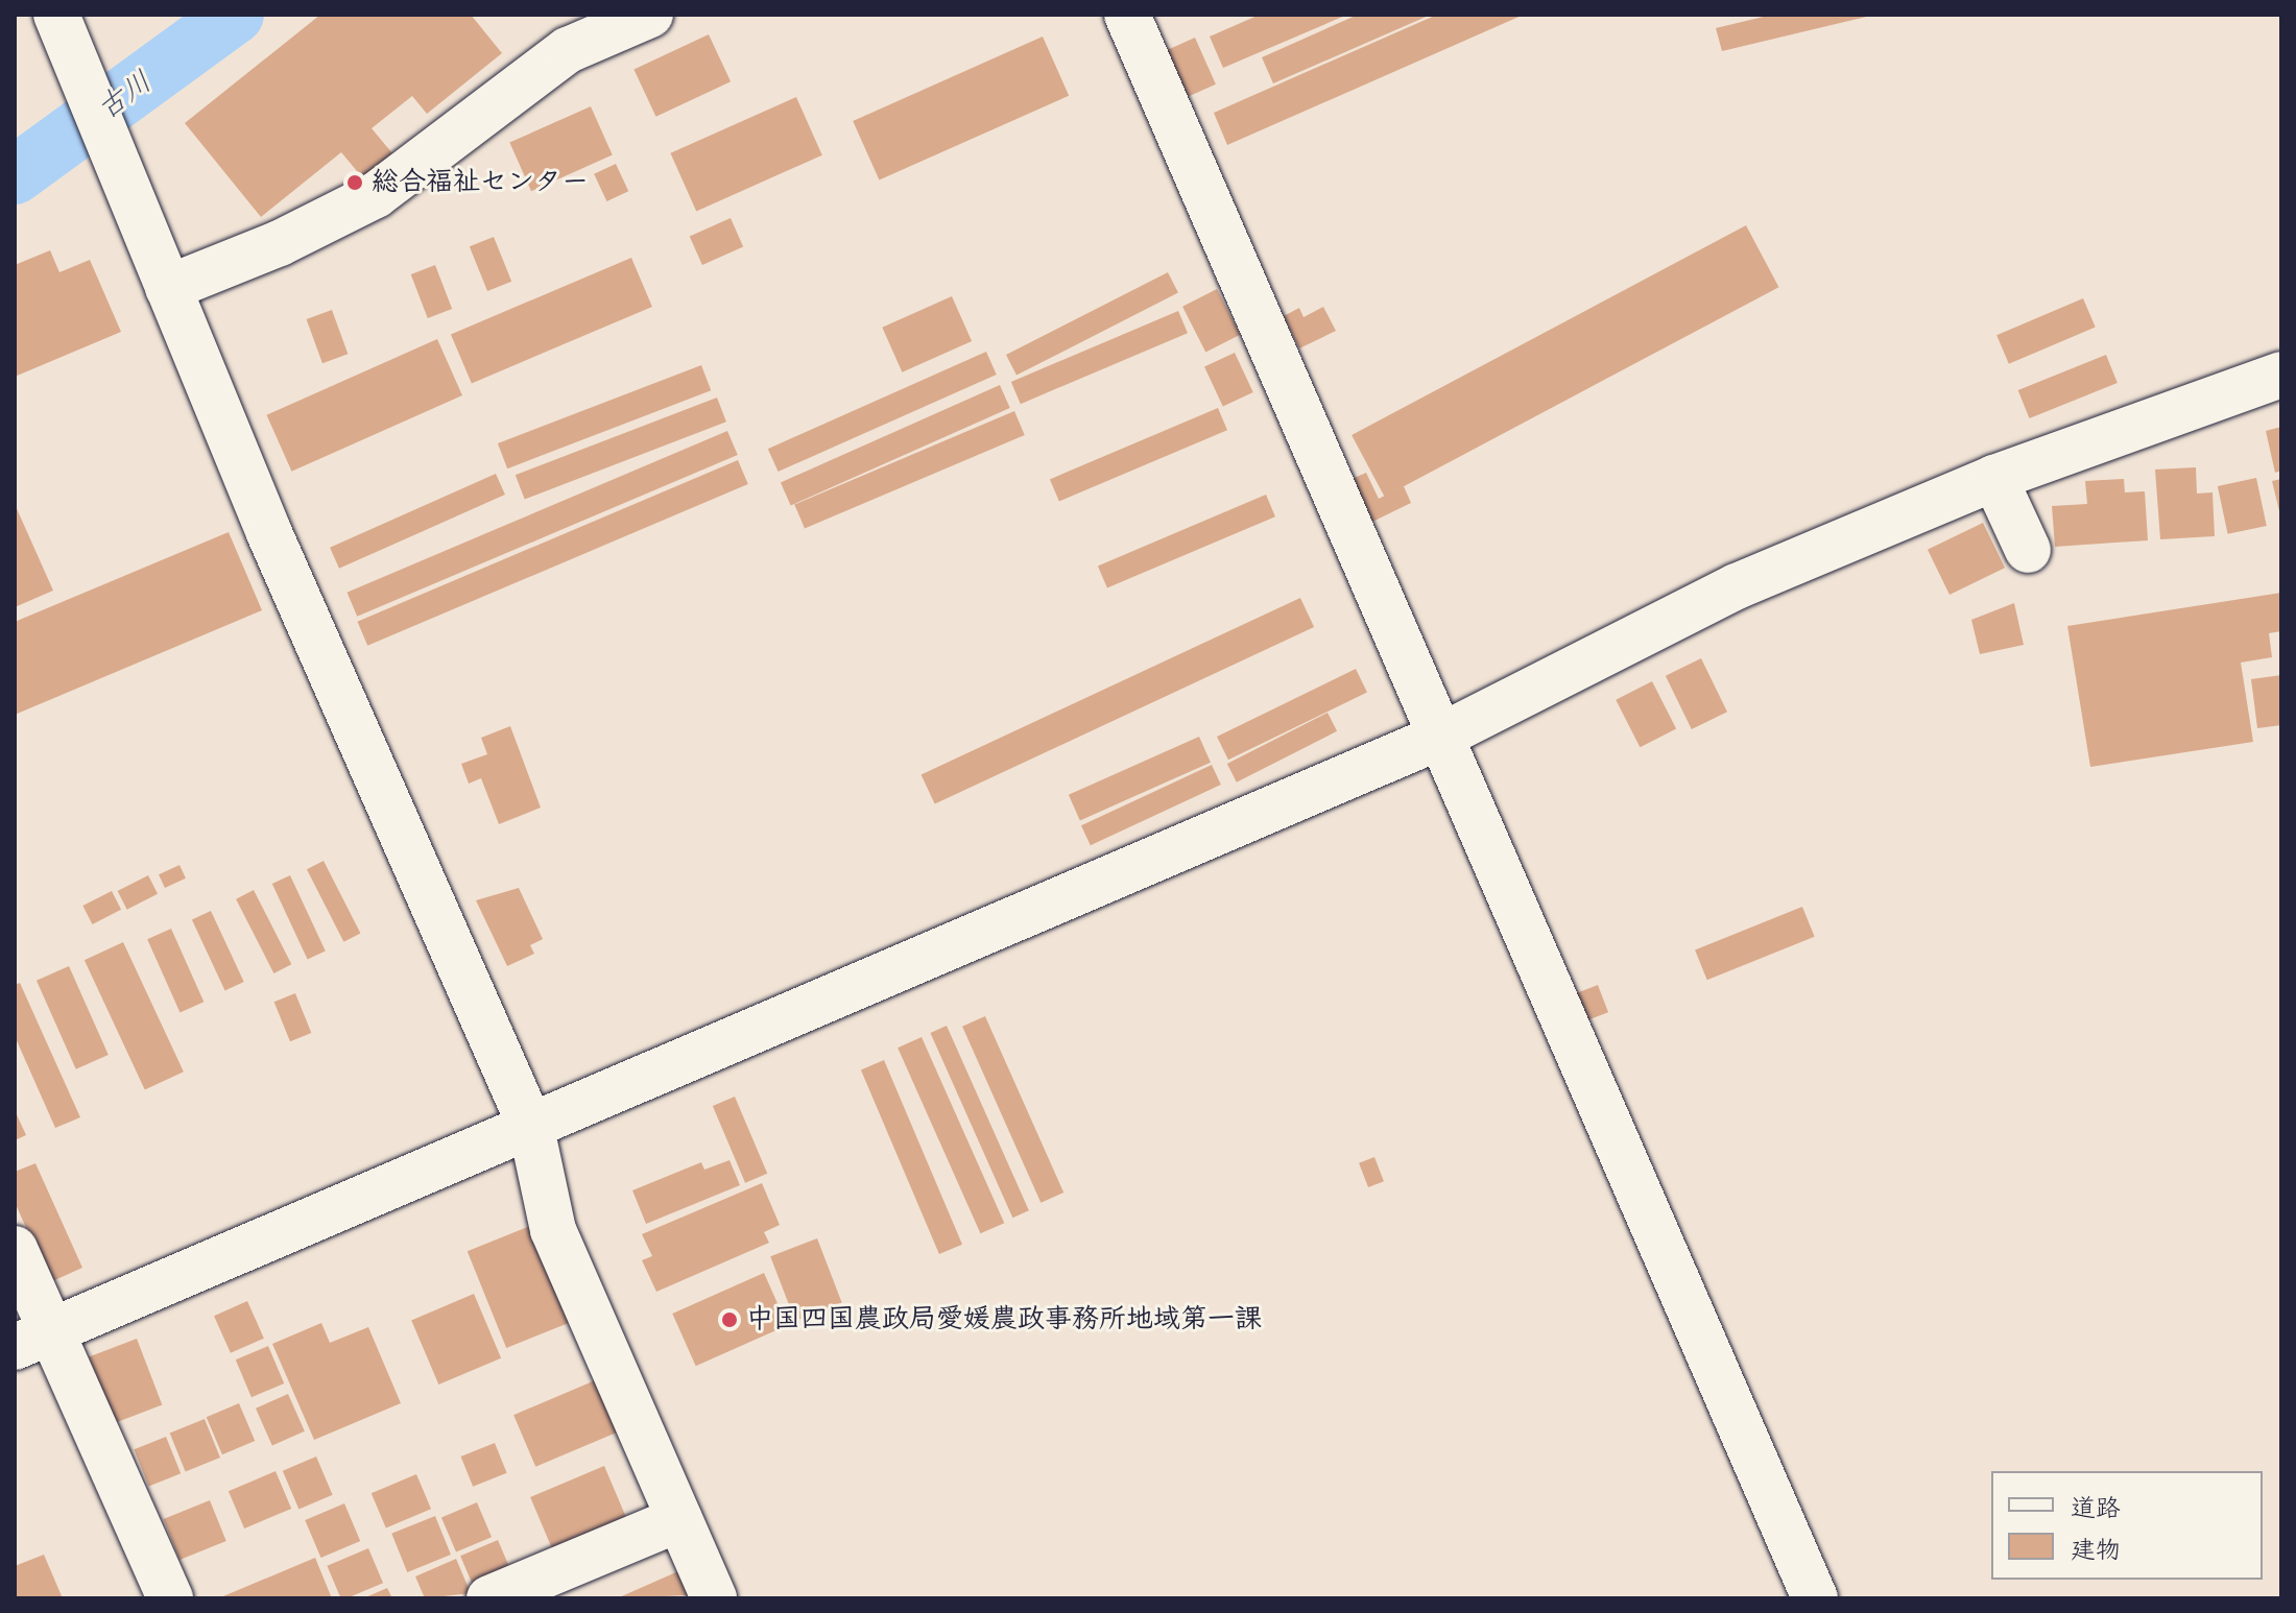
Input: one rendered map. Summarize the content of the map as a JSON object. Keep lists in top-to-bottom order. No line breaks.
{"water":["古川"],"places":["総合福祉センター","中国四国農政局愛媛農政事務所地域第一課"],"legend":["道路","建物"]}
